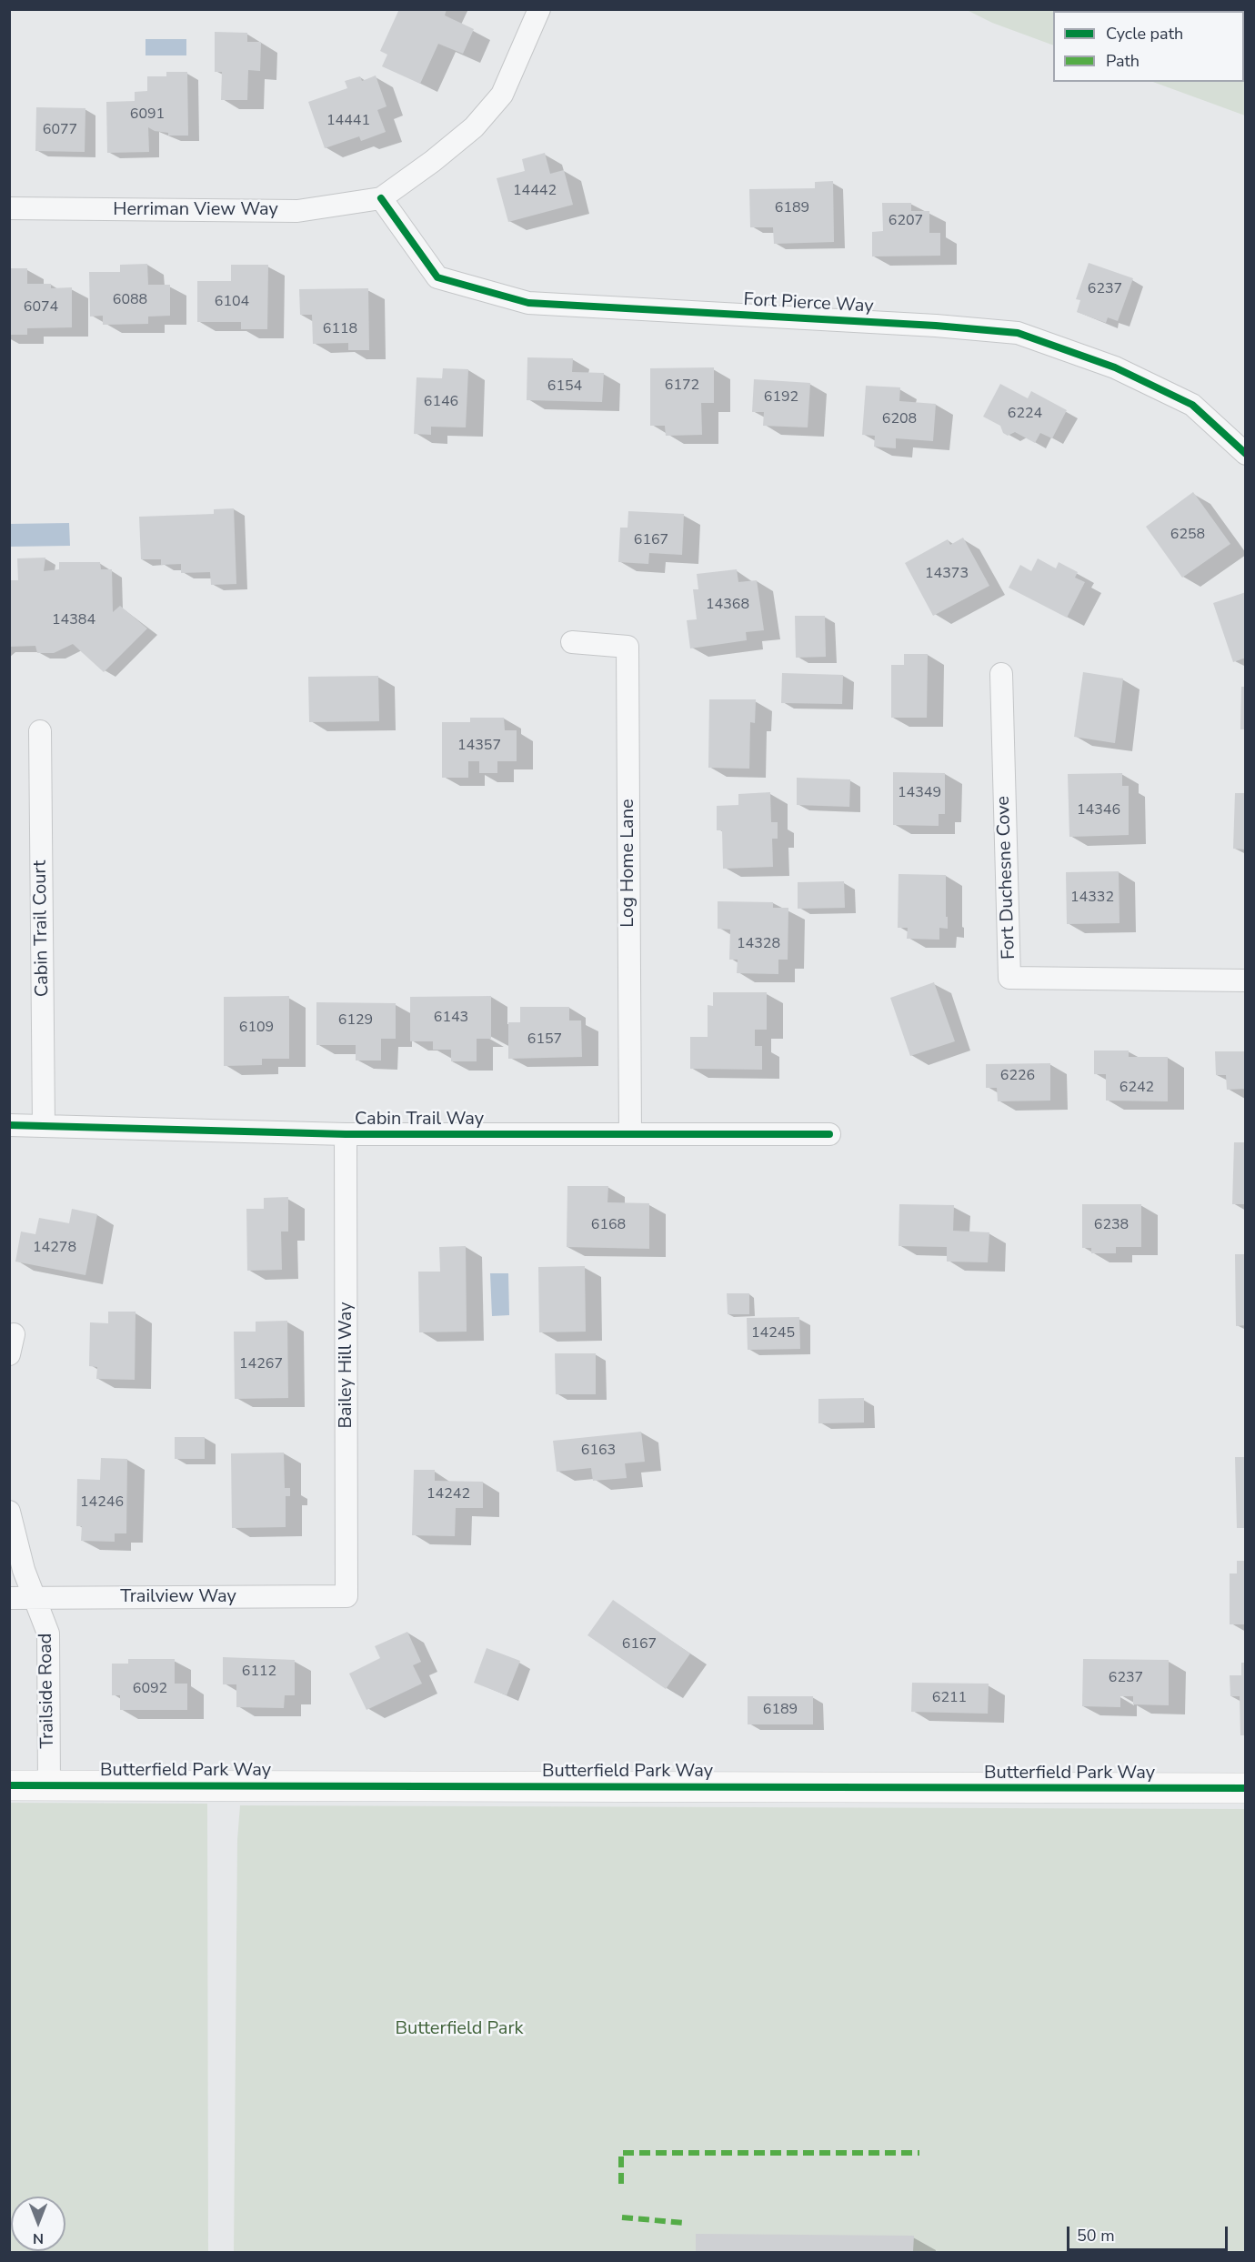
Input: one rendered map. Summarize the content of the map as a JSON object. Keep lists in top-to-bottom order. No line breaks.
{"streets":{"street":["Herriman View Way","Fort Pierce Way","Log Home Lane","Fort Duchesne Cove","Cabin Trail Court","Cabin Trail Way","Bailey Hill Way","Trailview Way","Trailside Road","Butterfield Park Way"]},"crossings":[["Herriman View Way","Fort Pierce Way"],["Log Home Lane","Cabin Trail Way"],["Cabin Trail Court","Cabin Trail Way"],["Cabin Trail Way","Bailey Hill Way"],["Bailey Hill Way","Trailview Way"],["Trailview Way","Trailside Road"],["Trailside Road","Butterfield Park Way"]],"parks":["Butterfield Park"],"house_numbers":["6091","14441","6077","14442","6189","6207","6237","6088","6104","6074","6118","6172","6154","6192","6146","6224","6208","6258","6167","14373","14368","14384","14357","14349","14346","14332","14328","6143","6129","6109","6157","6226","6242","6168","6238","14278","14245","14267","6163","14242","14246","6167","6112","6237","6092","6211","6189"],"legend":["Cycle path","Path"],"scale_bar":"50 m","north":"bottom"}
